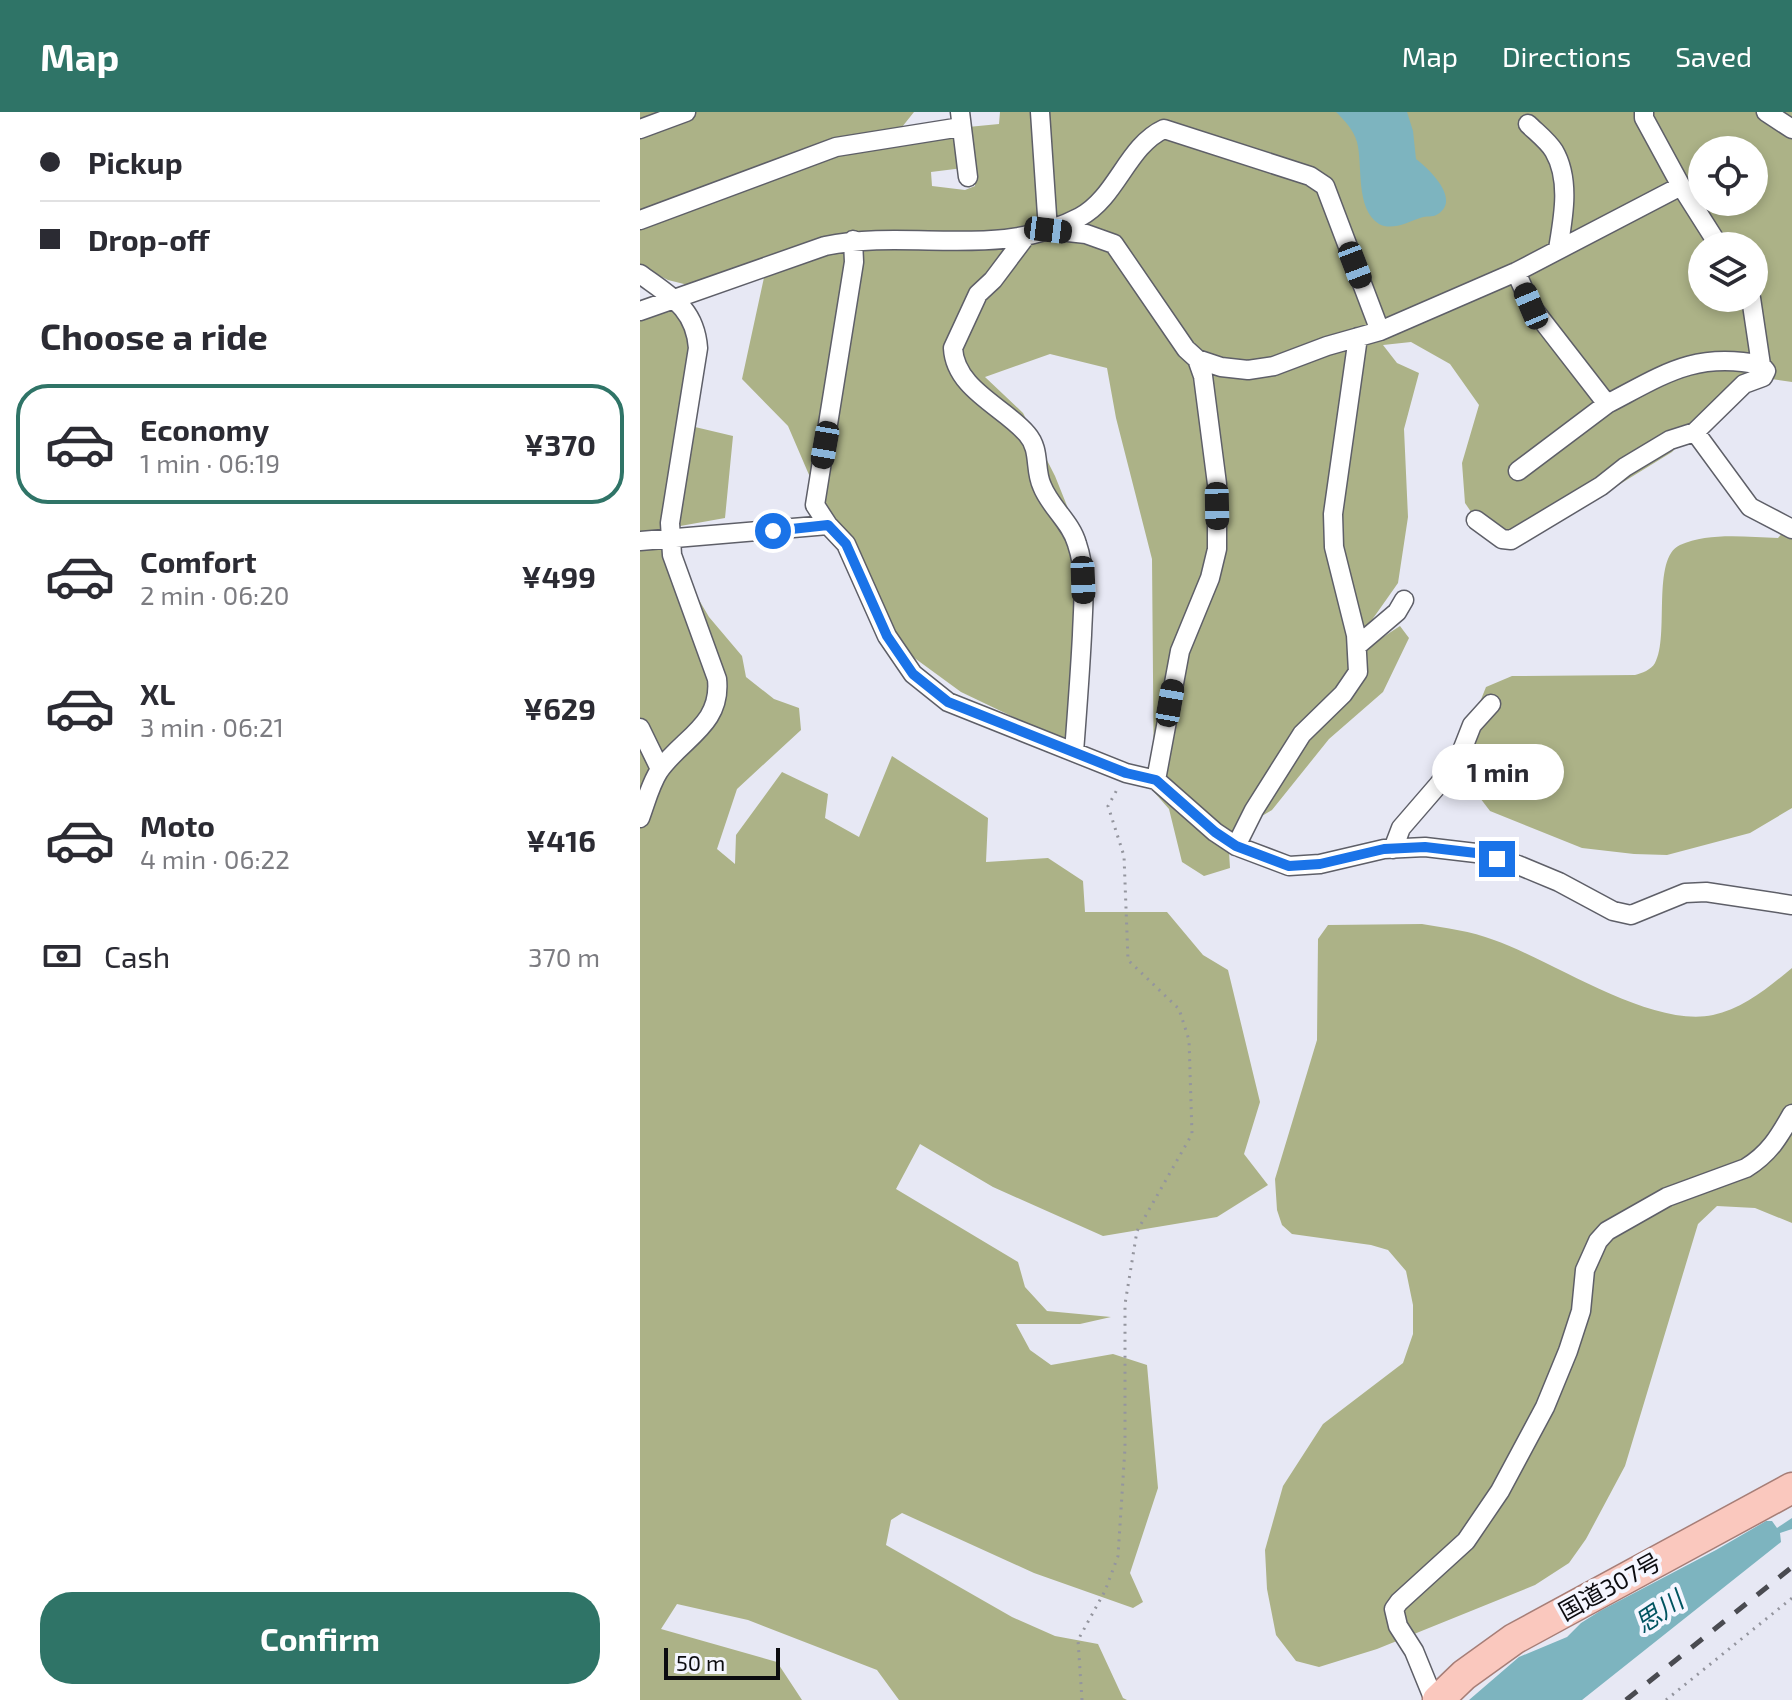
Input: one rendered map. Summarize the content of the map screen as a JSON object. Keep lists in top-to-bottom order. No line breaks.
{"streets":{"highway":["国道307号"]},"water":["思川"],"scale_bar":"50 m","page":{"header":"Map","nav":["Map","Directions","Saved"],"banner":["Pickup","Drop-off"],"heading":"Choose a ride","list":[{"name":"Economy","note":"1 min · 06:19","value":"¥370"},{"name":"Comfort","note":"2 min · 06:20","value":"¥499"},{"name":"XL","note":"3 min · 06:21","value":"¥629"},{"name":"Moto","note":"4 min · 06:22","value":"¥416"}],"bubble":"1 min","pay":["Cash","370 m"],"buttons":"Confirm","scale":"50 m"}}
